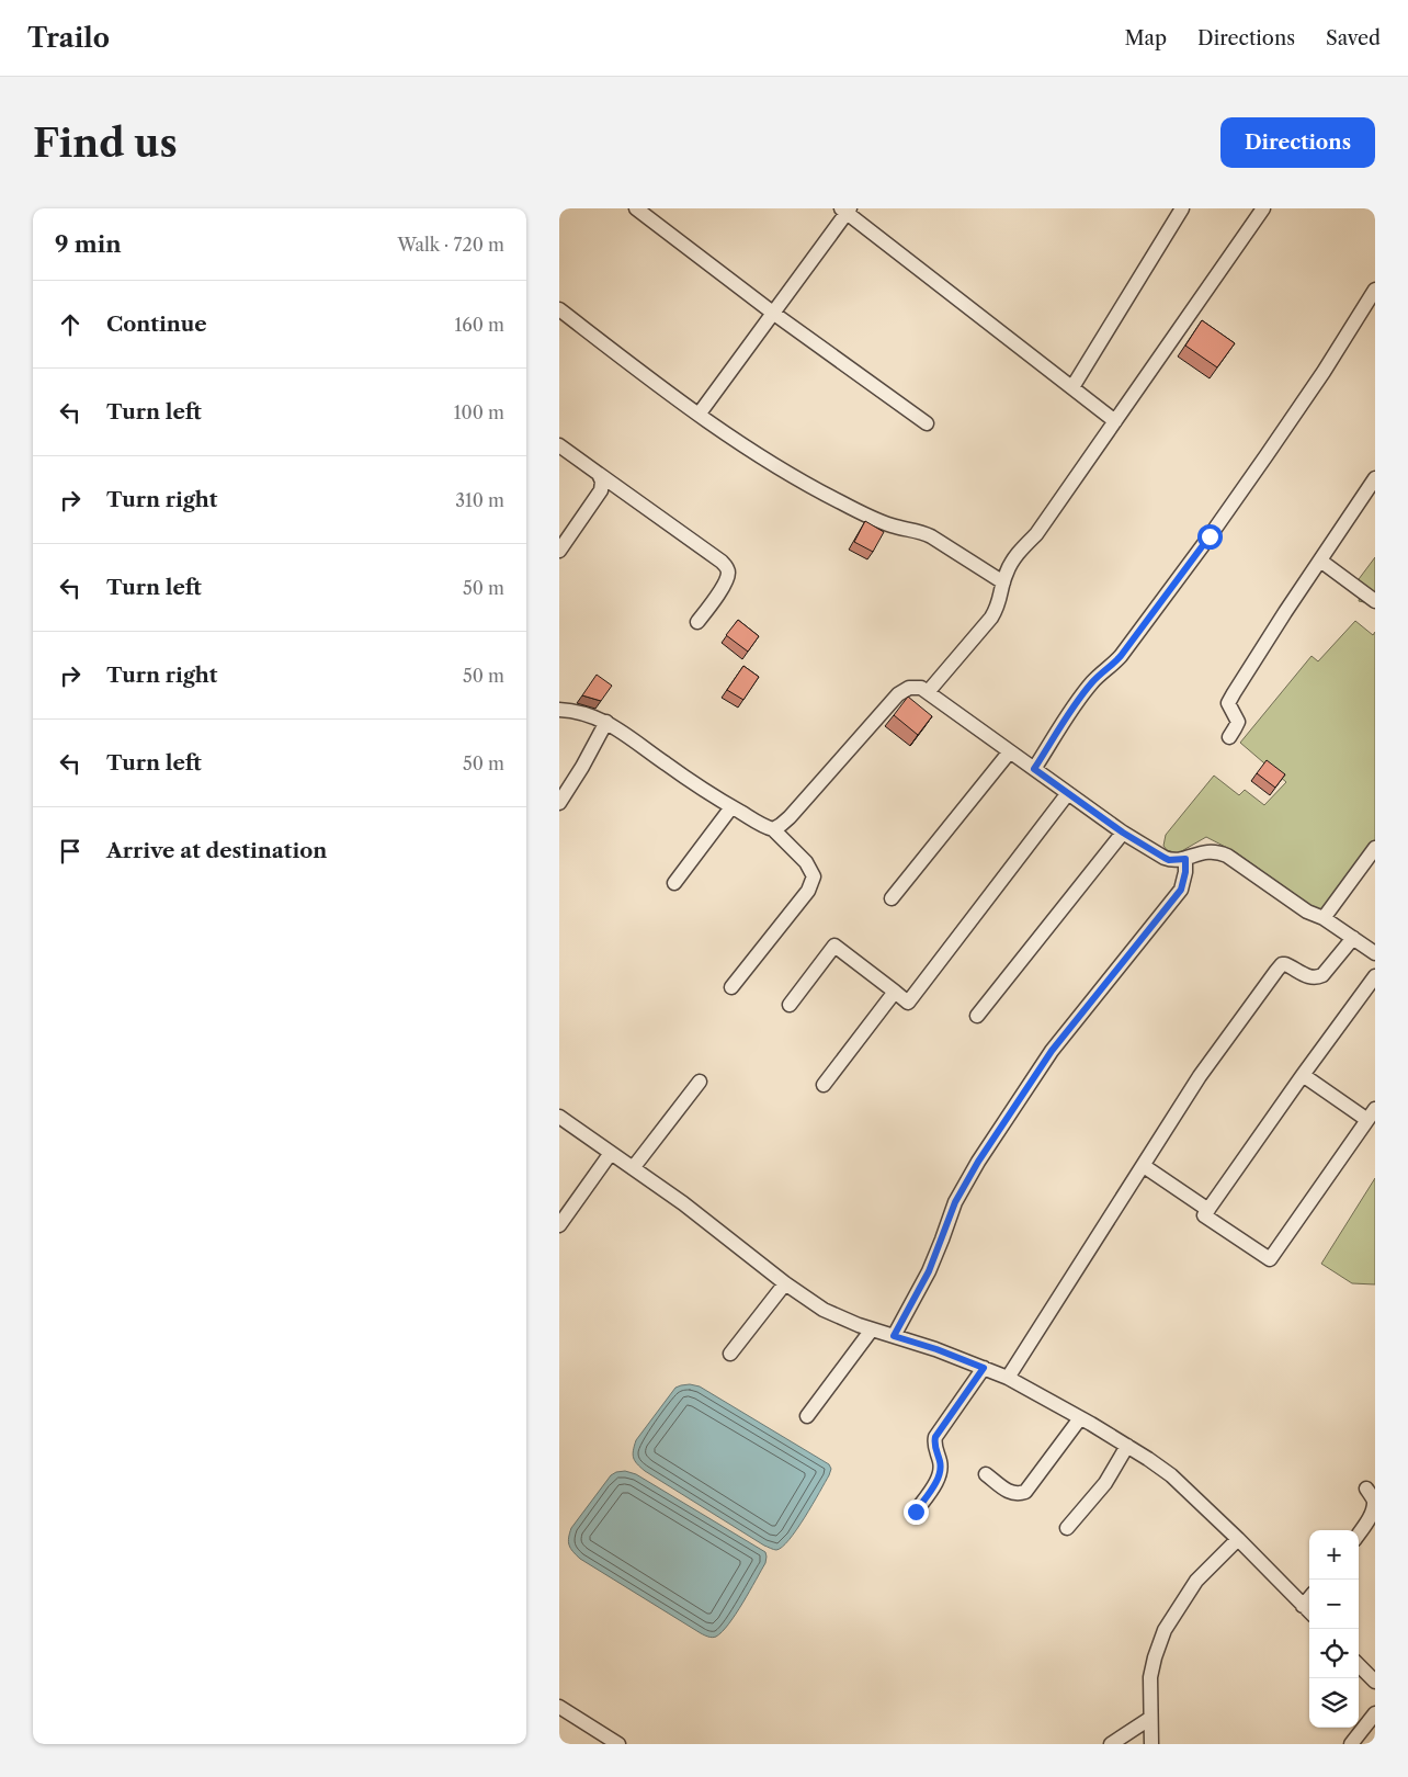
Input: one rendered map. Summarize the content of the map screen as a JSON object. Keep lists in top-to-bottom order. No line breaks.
{"page":{"header":"Trailo","nav":["Map","Directions","Saved"],"buttons":"Directions","title":"Find us","heading":["9 min","Walk · 720 m"],"list":[["Continue","160 m"],["Turn left","100 m"],["Turn right","310 m"],["Turn left","50 m"],["Turn right","50 m"],["Turn left","50 m"],"Arrive at destination"],"map_buttons":["+","−"]}}
